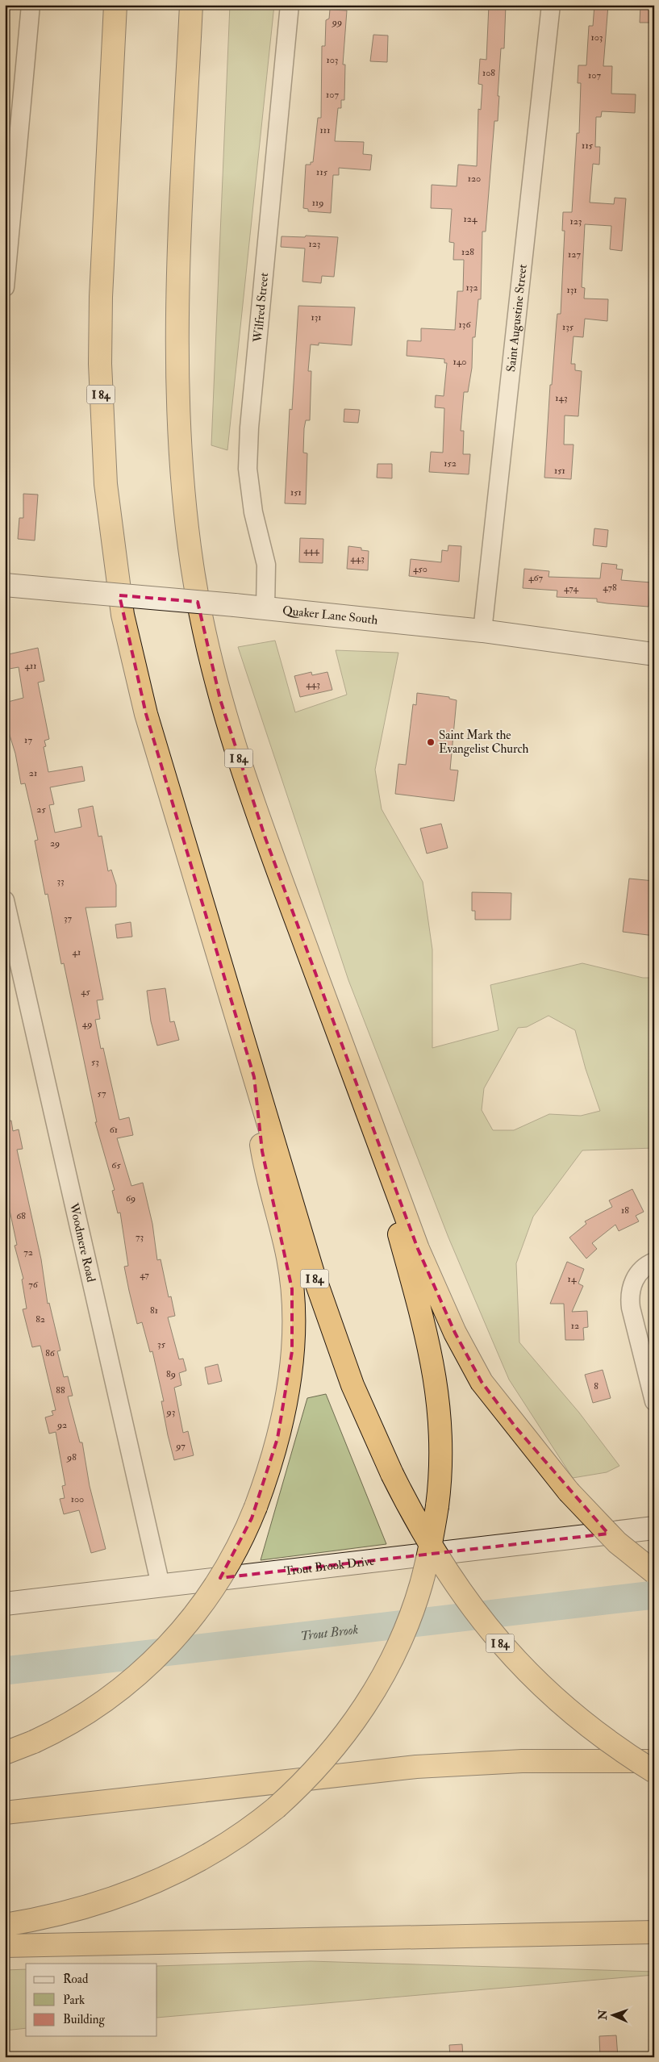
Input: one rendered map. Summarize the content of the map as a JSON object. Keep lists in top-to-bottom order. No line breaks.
{"streets":{"highway":["I 84"],"main road":["Quaker Lane South","Trout Brook Drive"],"street":["Wilfred Street","Saint Augustine Street","Woodmere Road"]},"crossings":[["Wilfred Street","Quaker Lane South"],["Saint Augustine Street","Quaker Lane South"],["Woodmere Road","Trout Brook Drive"]],"water":["Trout Brook"],"places":["Saint Mark the Evangelist Church"],"house_numbers":["99","103","103","108","107","107","111","115","115","120","119","124","123","123","128","127","132","131","131","136","135","140","143","152","151","151","444","443","450","467","478","474","411","443","17","21","25","29","33","37","41","45","49","53","57","61","65","69","18","68","73","72","47","14","76","81","82","12","35","86","89","8","88","93","92","97","98","100"],"legend":["Road","Park","Building"],"north":"left"}
